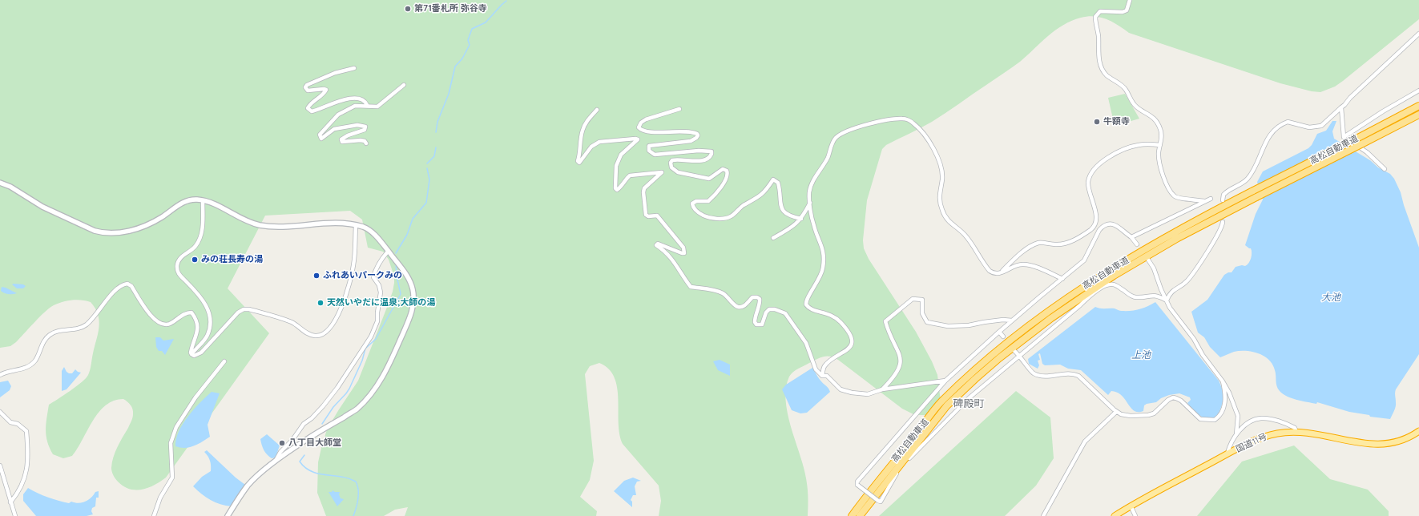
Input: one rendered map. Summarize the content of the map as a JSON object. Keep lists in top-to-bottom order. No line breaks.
{"streets":{"highway":["高松自動車道","国道11号"]},"districts":["碑殿町"],"water":["大池","上池"],"places":["第71番札所 弥谷寺","牛額寺","みの荘長寿の湯","ふれあいパークみの","天然いやだに温泉;大師の湯","八丁目大師堂"]}
